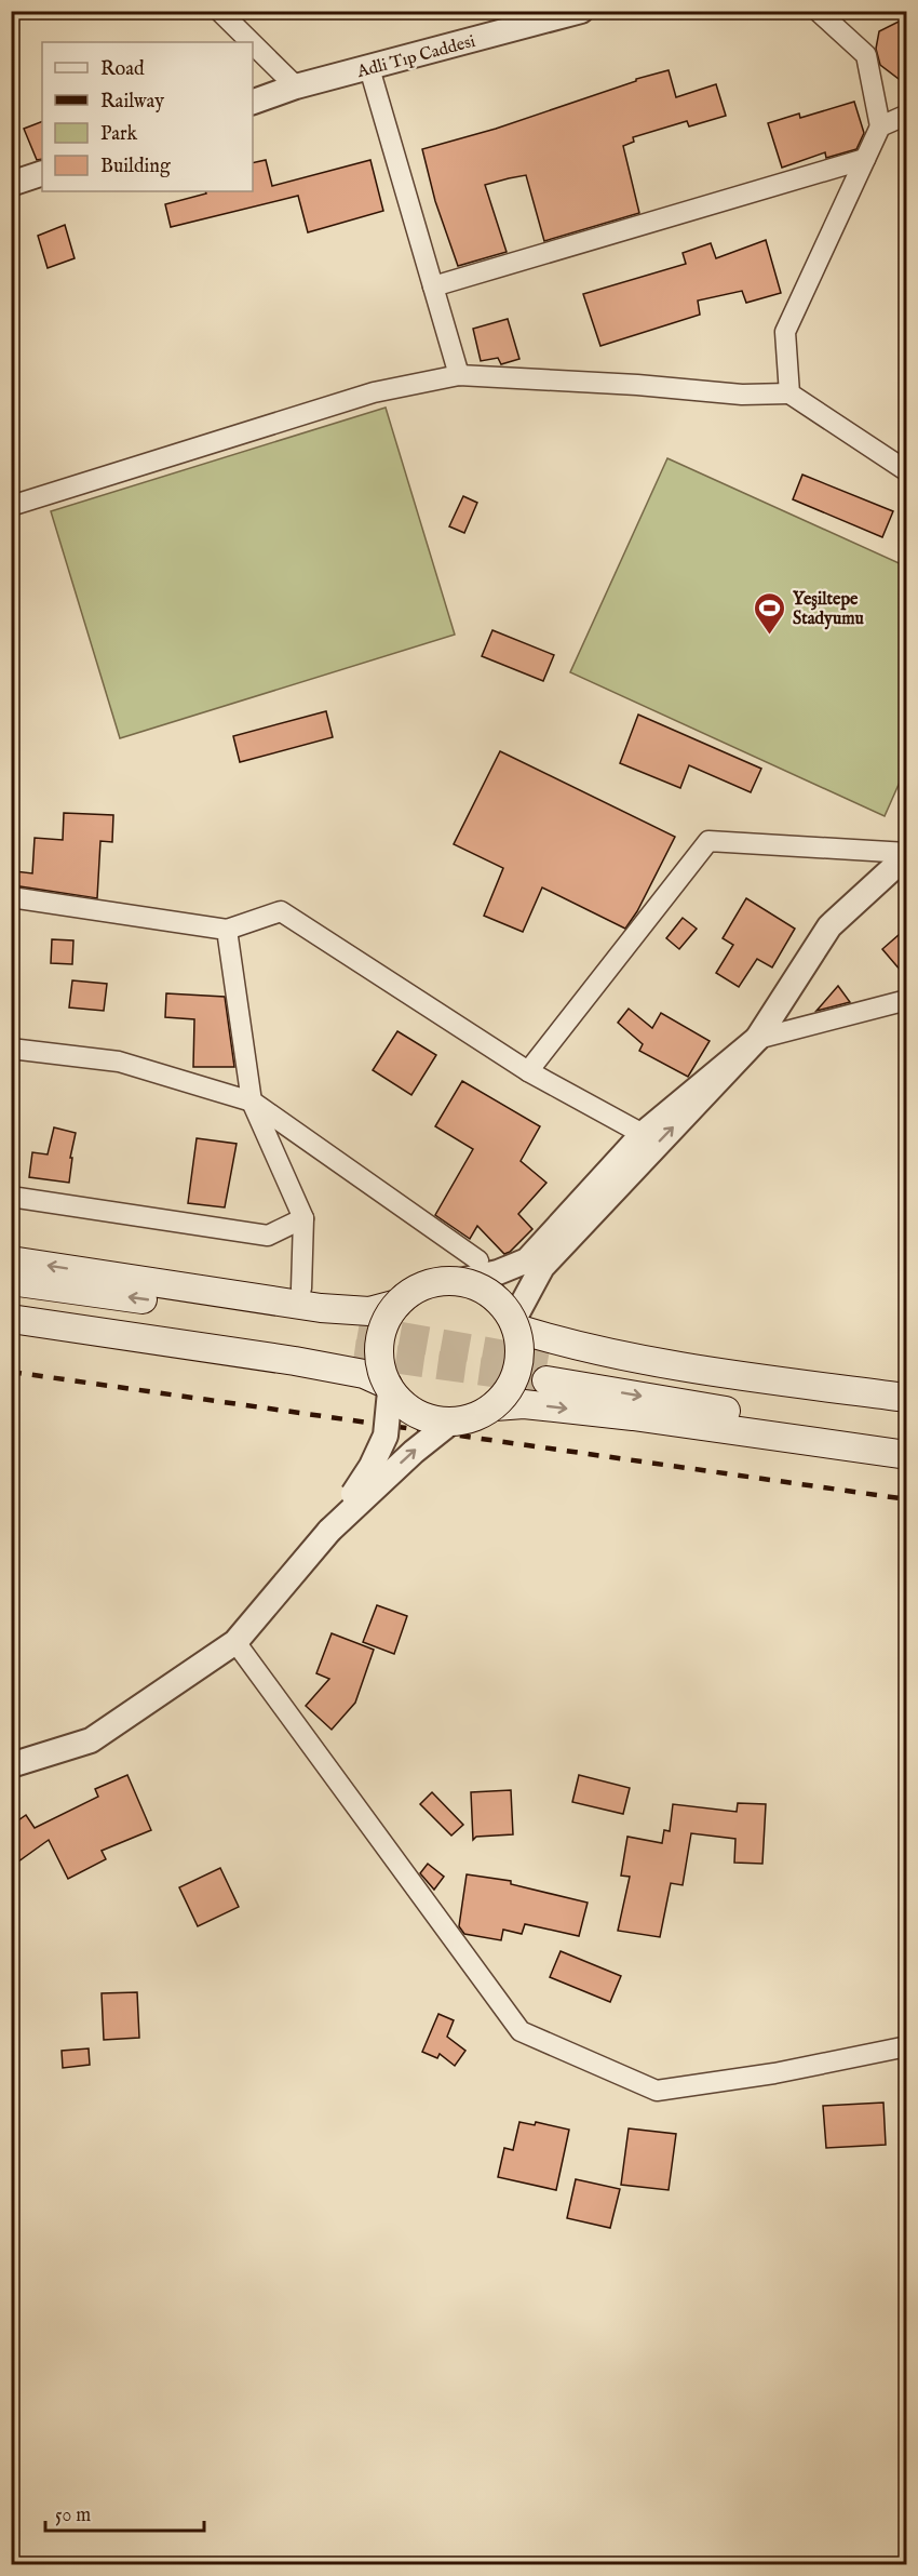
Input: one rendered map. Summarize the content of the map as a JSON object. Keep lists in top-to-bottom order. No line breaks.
{"streets":{"street":["Adli Tıp Caddesi"]},"places":{"sports":["Yeşiltepe Stadyumu"]},"legend":["Road","Railway","Park","Building"],"scale_bar":"50 m"}
